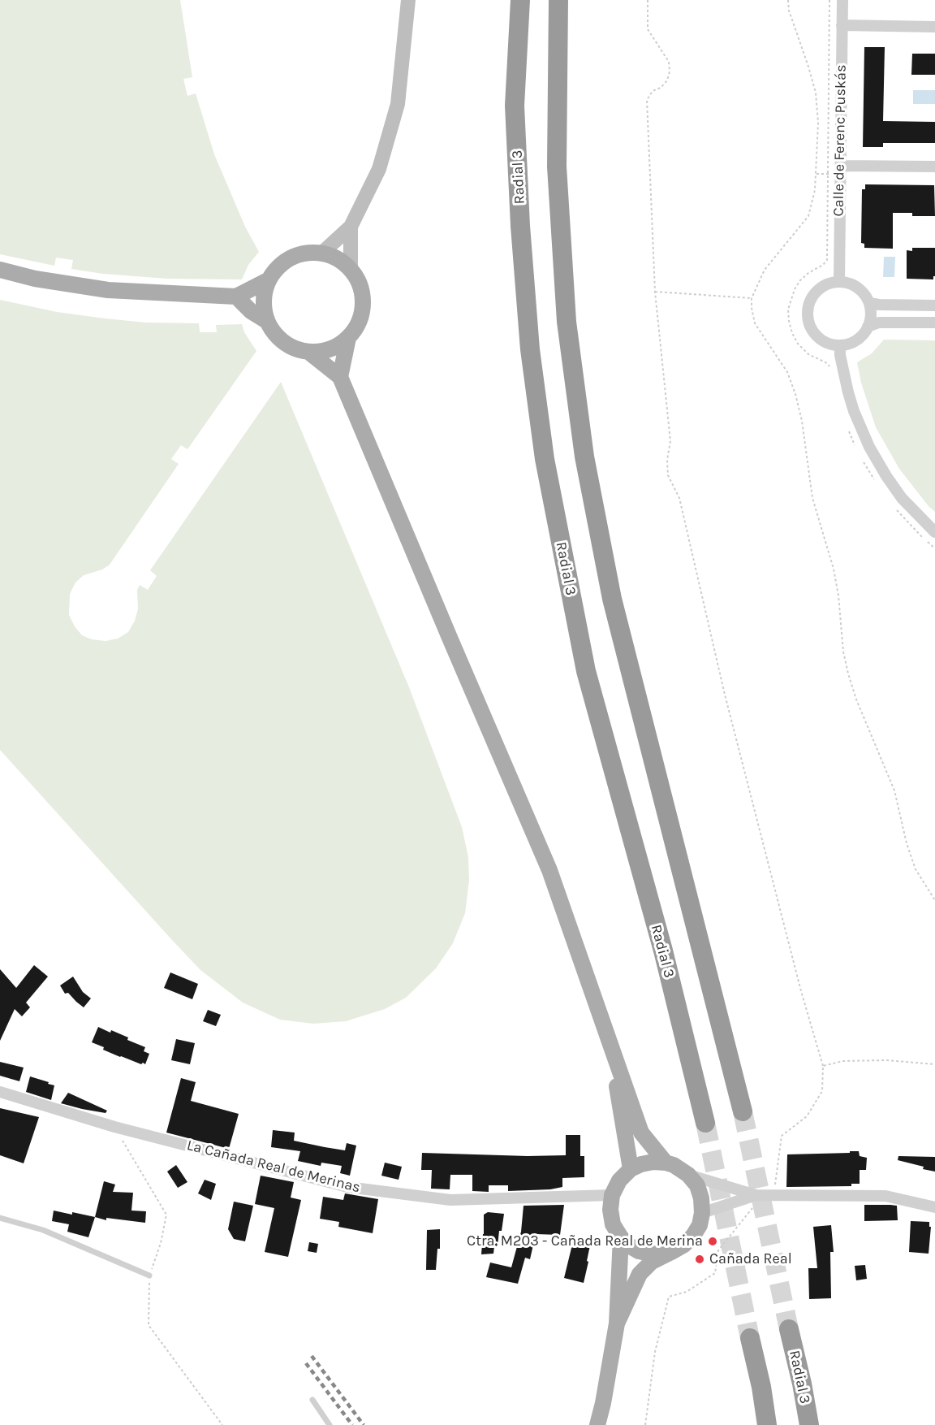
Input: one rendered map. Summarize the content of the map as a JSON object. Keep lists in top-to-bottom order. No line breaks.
{"streets":{"highway":["Radial 3"],"street":["Calle de Ferenc Puskás","La Cañada Real de Merinas"]},"places":["Ctra. M203 - Cañada Real de Merina","Cañada Real"]}
